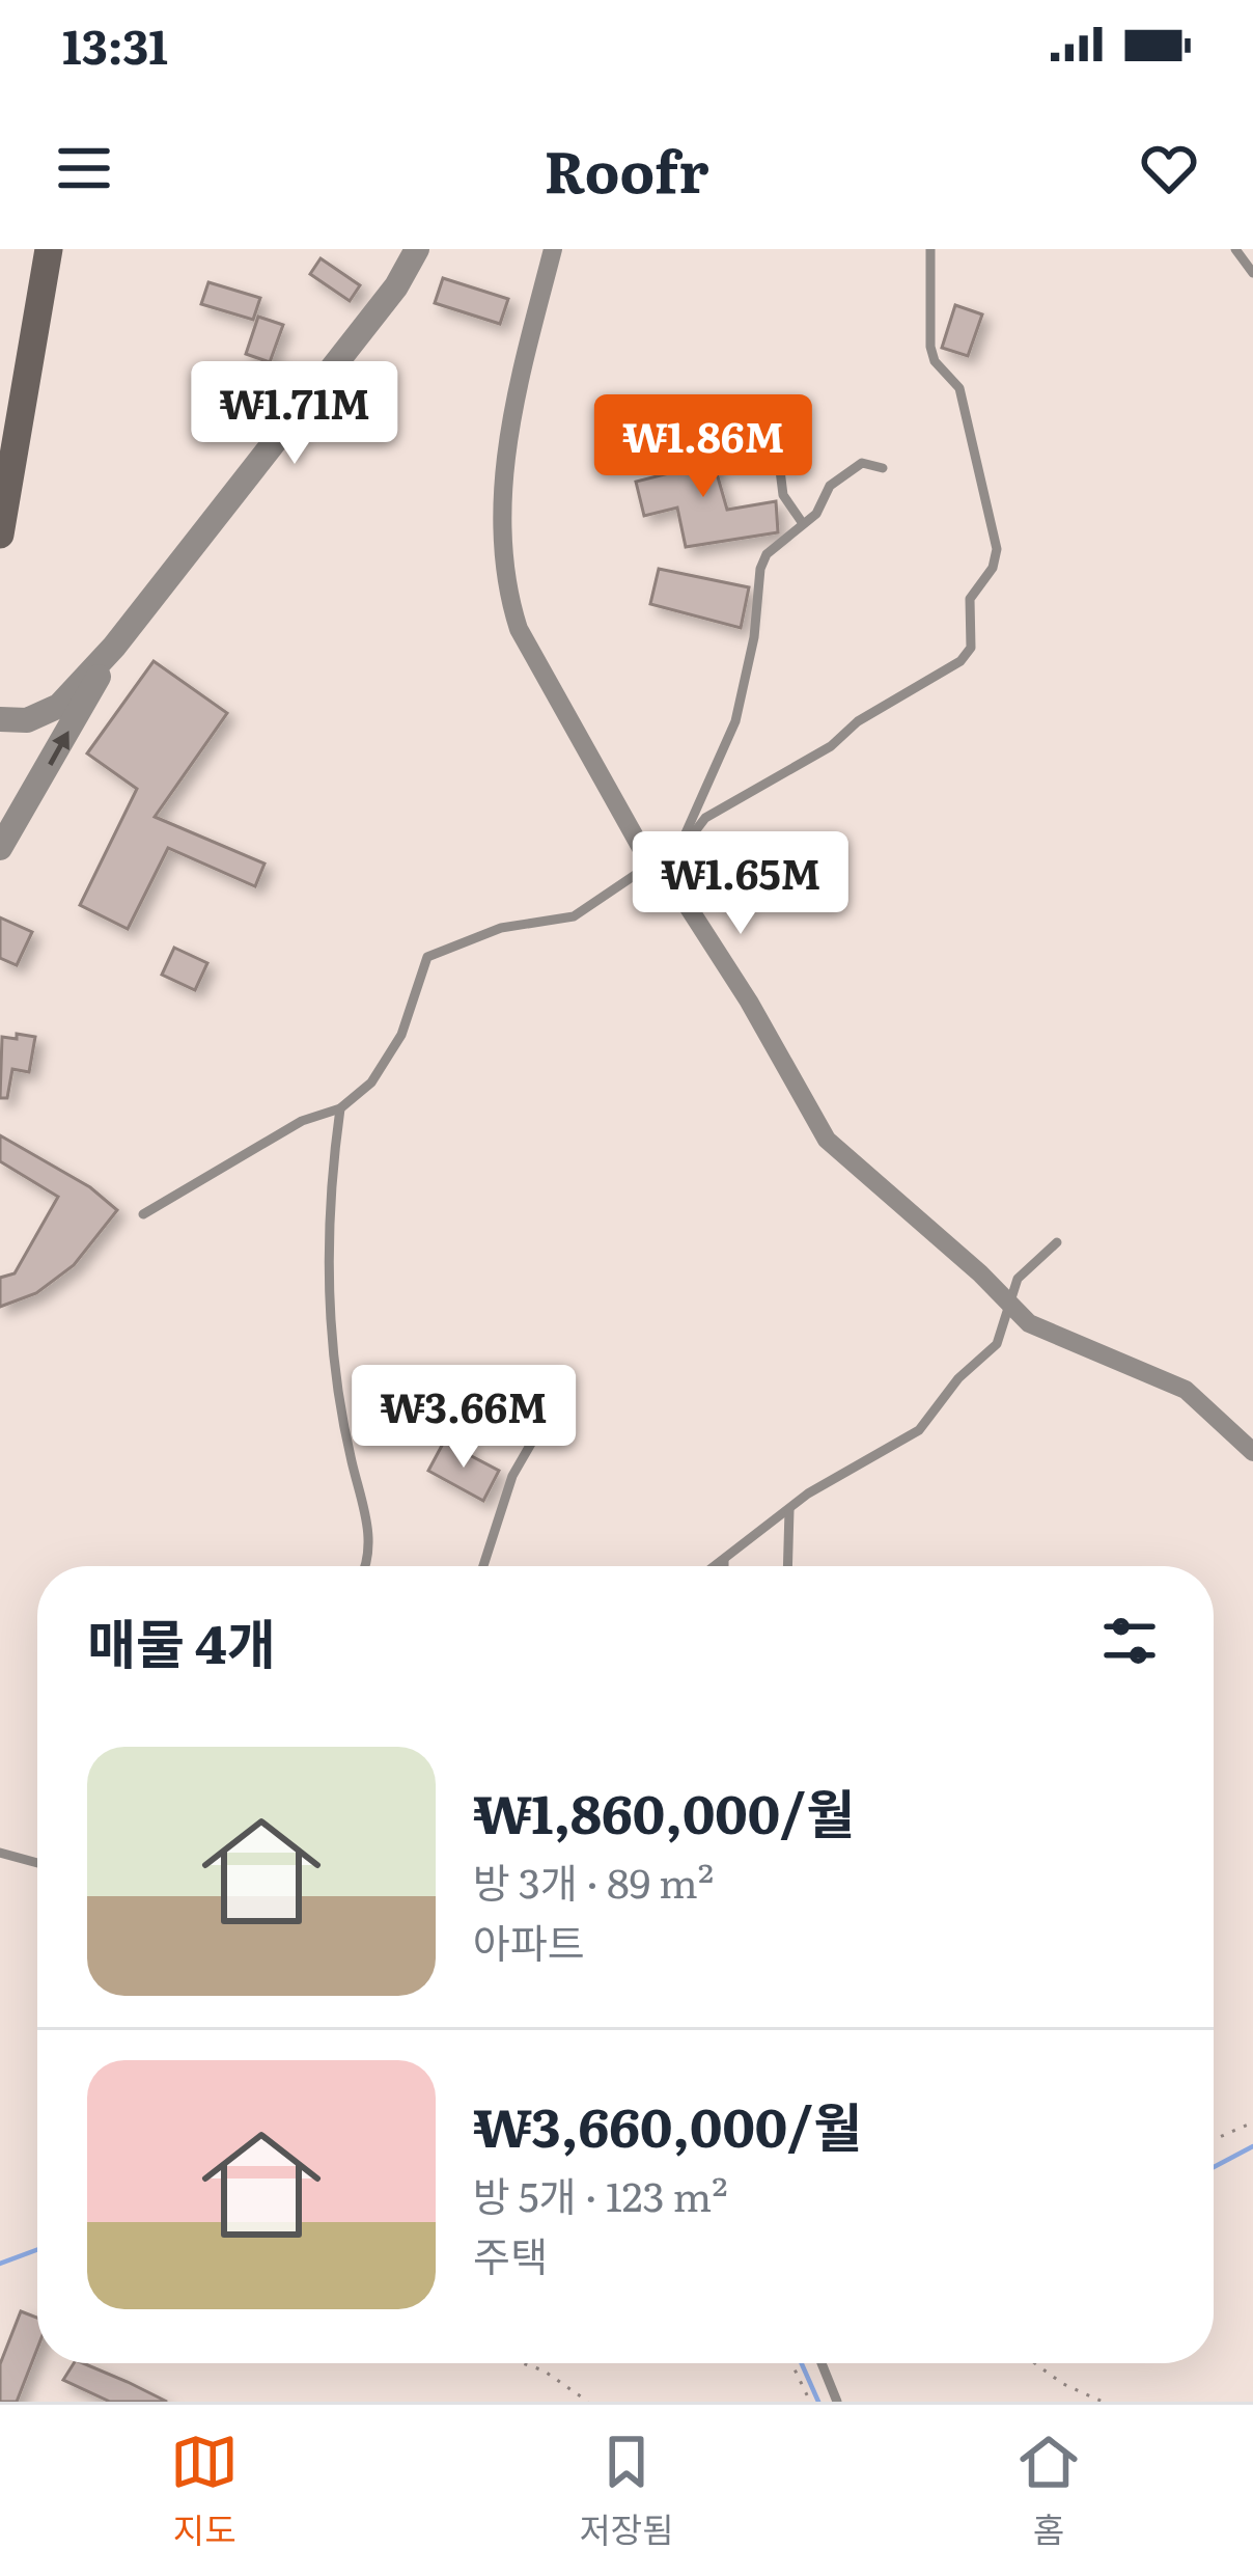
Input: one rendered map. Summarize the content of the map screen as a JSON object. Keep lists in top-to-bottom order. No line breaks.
{"page":{"status":"13:31","header":"Roofr","price":["₩1.71M","₩1.86M","₩1.65M","₩3.66M"],"heading":"매물 4개","list":[{"name":"₩1,860,000/월","note":"방 3개 · 89 m² · 아파트"},{"name":"₩3,660,000/월","note":"방 5개 · 123 m² · 주택"}],"tabs":["지도","저장됨","홈"]}}
